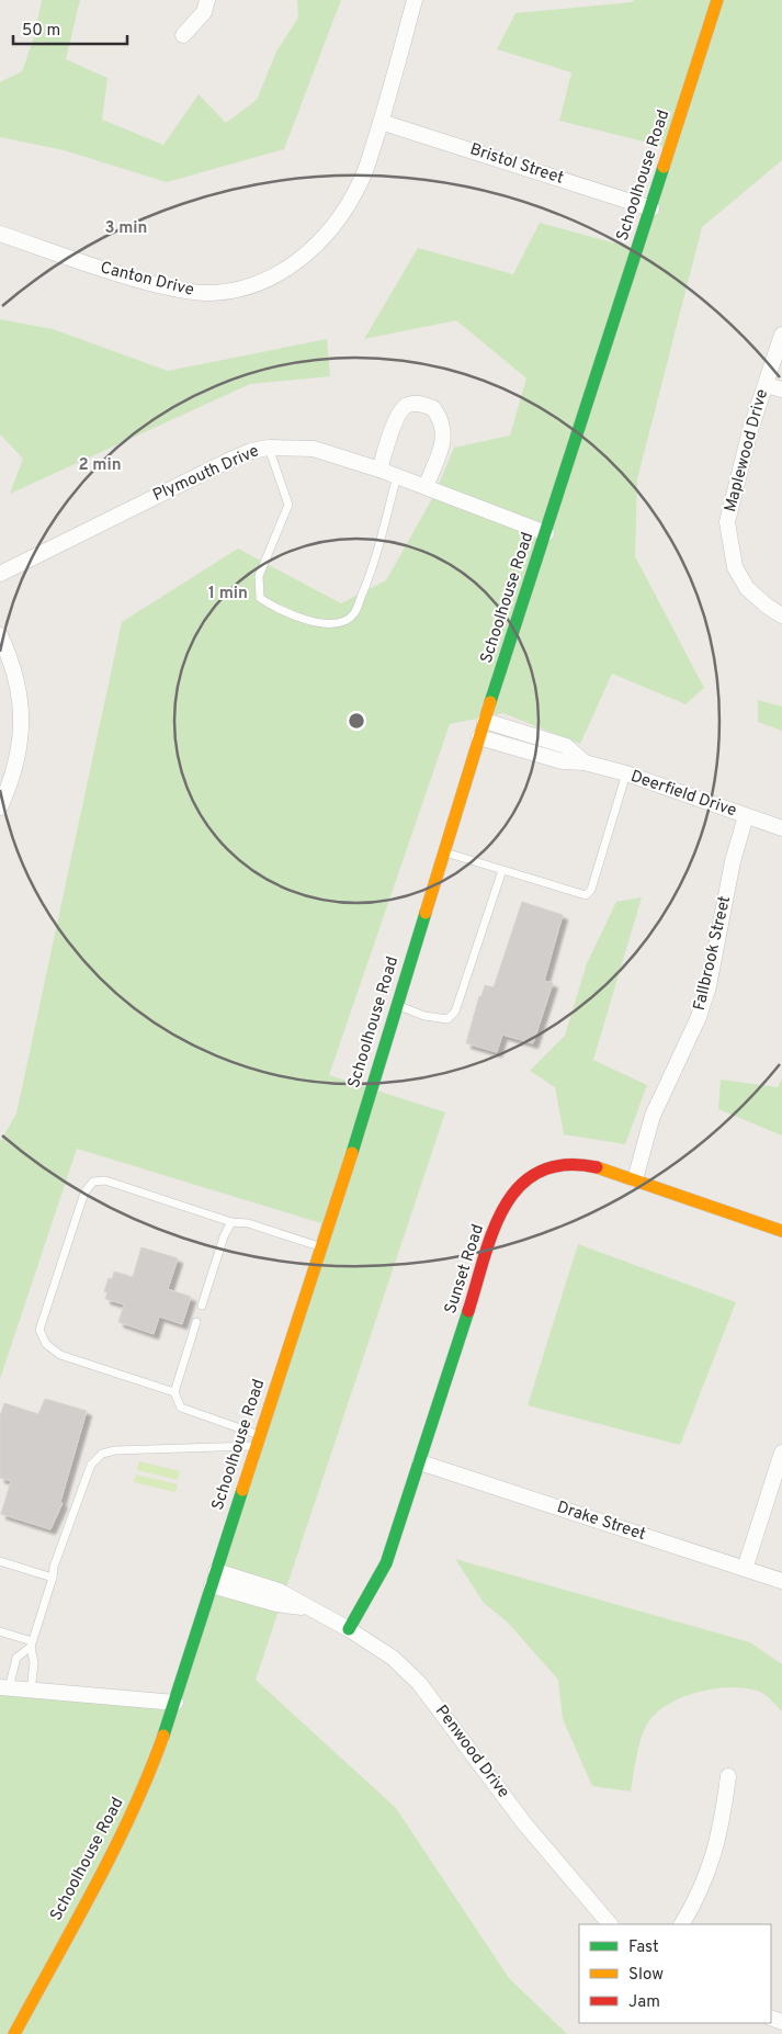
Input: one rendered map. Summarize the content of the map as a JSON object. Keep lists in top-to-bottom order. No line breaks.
{"streets":{"street":["Bristol Street","Schoolhouse Road","Canton Drive","Maplewood Drive","Plymouth Drive","Deerfield Drive","Fallbrook Street","Sunset Road","Drake Street","Penwood Drive"]},"crossings":[["Bristol Street","Schoolhouse Road"],["Bristol Street","Canton Drive"],["Schoolhouse Road","Plymouth Drive"],["Schoolhouse Road","Deerfield Drive"],["Schoolhouse Road","Penwood Drive"],["Deerfield Drive","Fallbrook Street"],["Fallbrook Street","Sunset Road"],["Sunset Road","Drake Street"],["Sunset Road","Penwood Drive"]],"legend":["Fast","Slow","Jam"],"scale_bar":"50 m","rings":["3 min","2 min","1 min"]}
